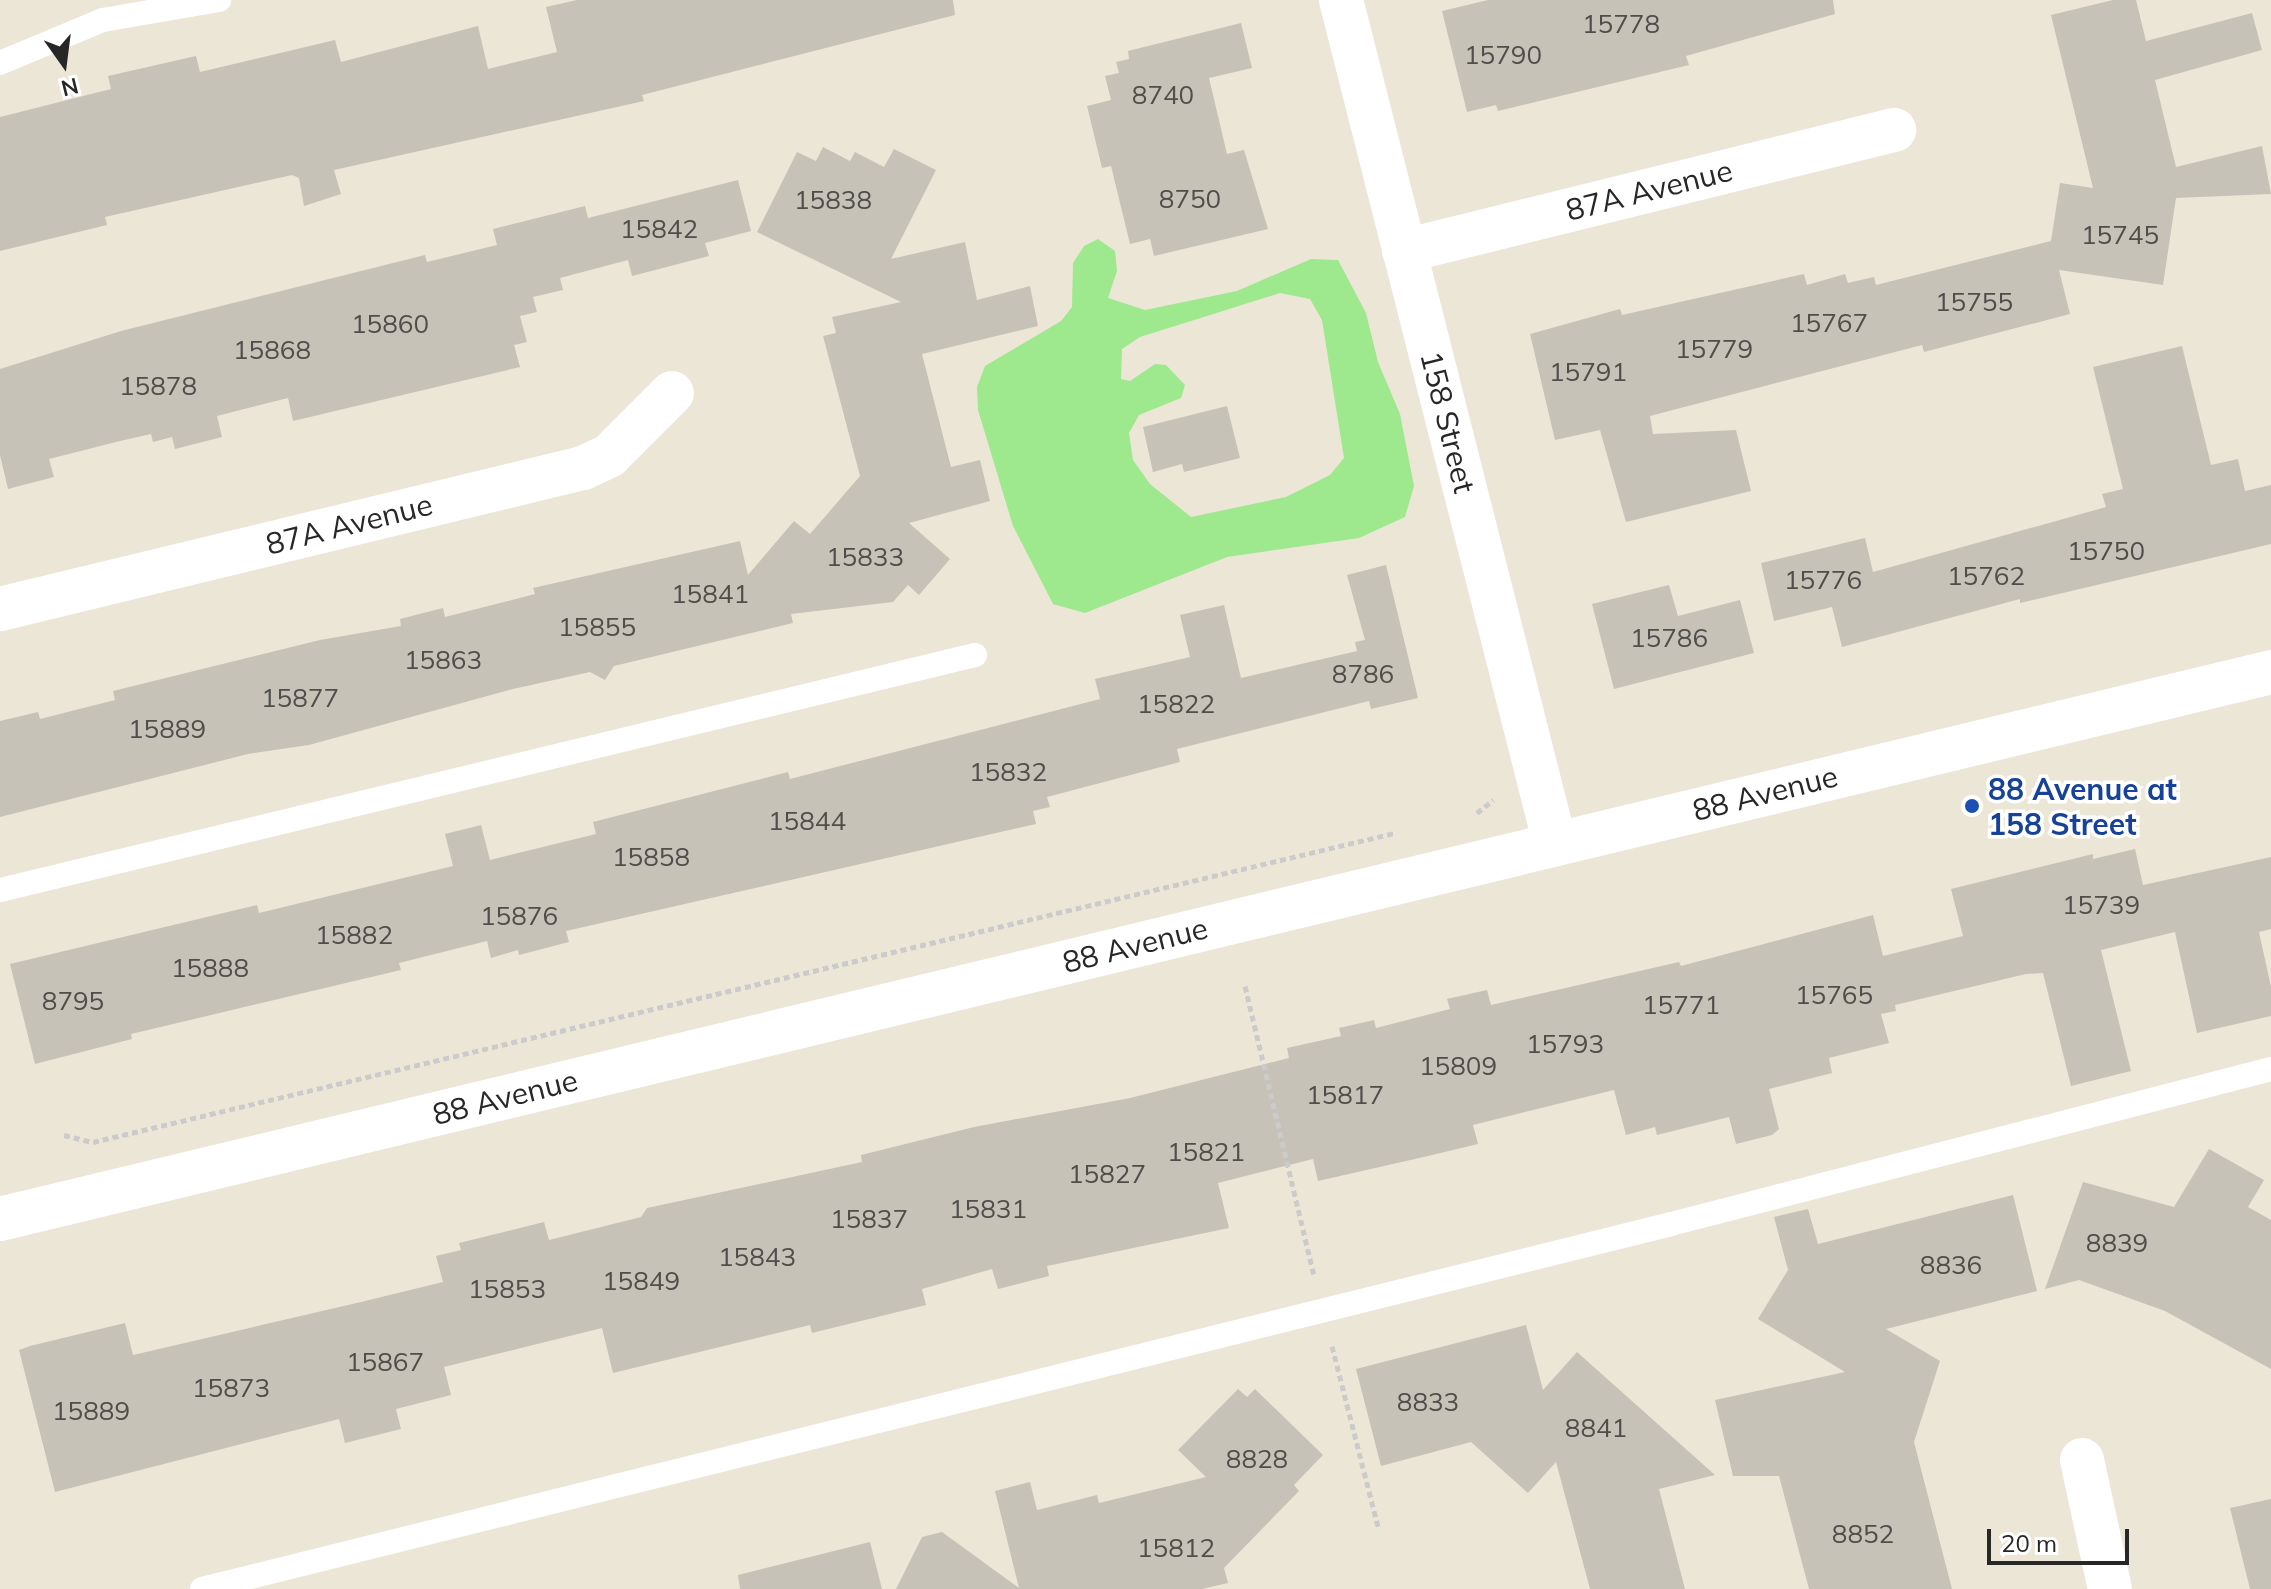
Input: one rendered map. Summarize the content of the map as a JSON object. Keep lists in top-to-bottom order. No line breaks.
{"streets":{"main road":["87A Avenue","158 Street","88 Avenue"]},"crossings":[["87A Avenue","158 Street"],["158 Street","88 Avenue"]],"places":["88 Avenue at 158 Street"],"house_numbers":["15778","15790","8740","8750","15838","15842","15745","15755","15767","15860","15779","15868","15791","15878","15750","15833","15762","15776","15841","15855","15786","15863","8786","15877","15822","15889","15832","15844","15858","15739","15876","15882","15888","15765","8795","15771","15793","15809","15817","15821","15827","15831","15837","8839","15843","8836","15849","15853","15867","15873","8833","15889","8841","8828","8852","15812"],"scale_bar":"20 m","north":"bottom"}
